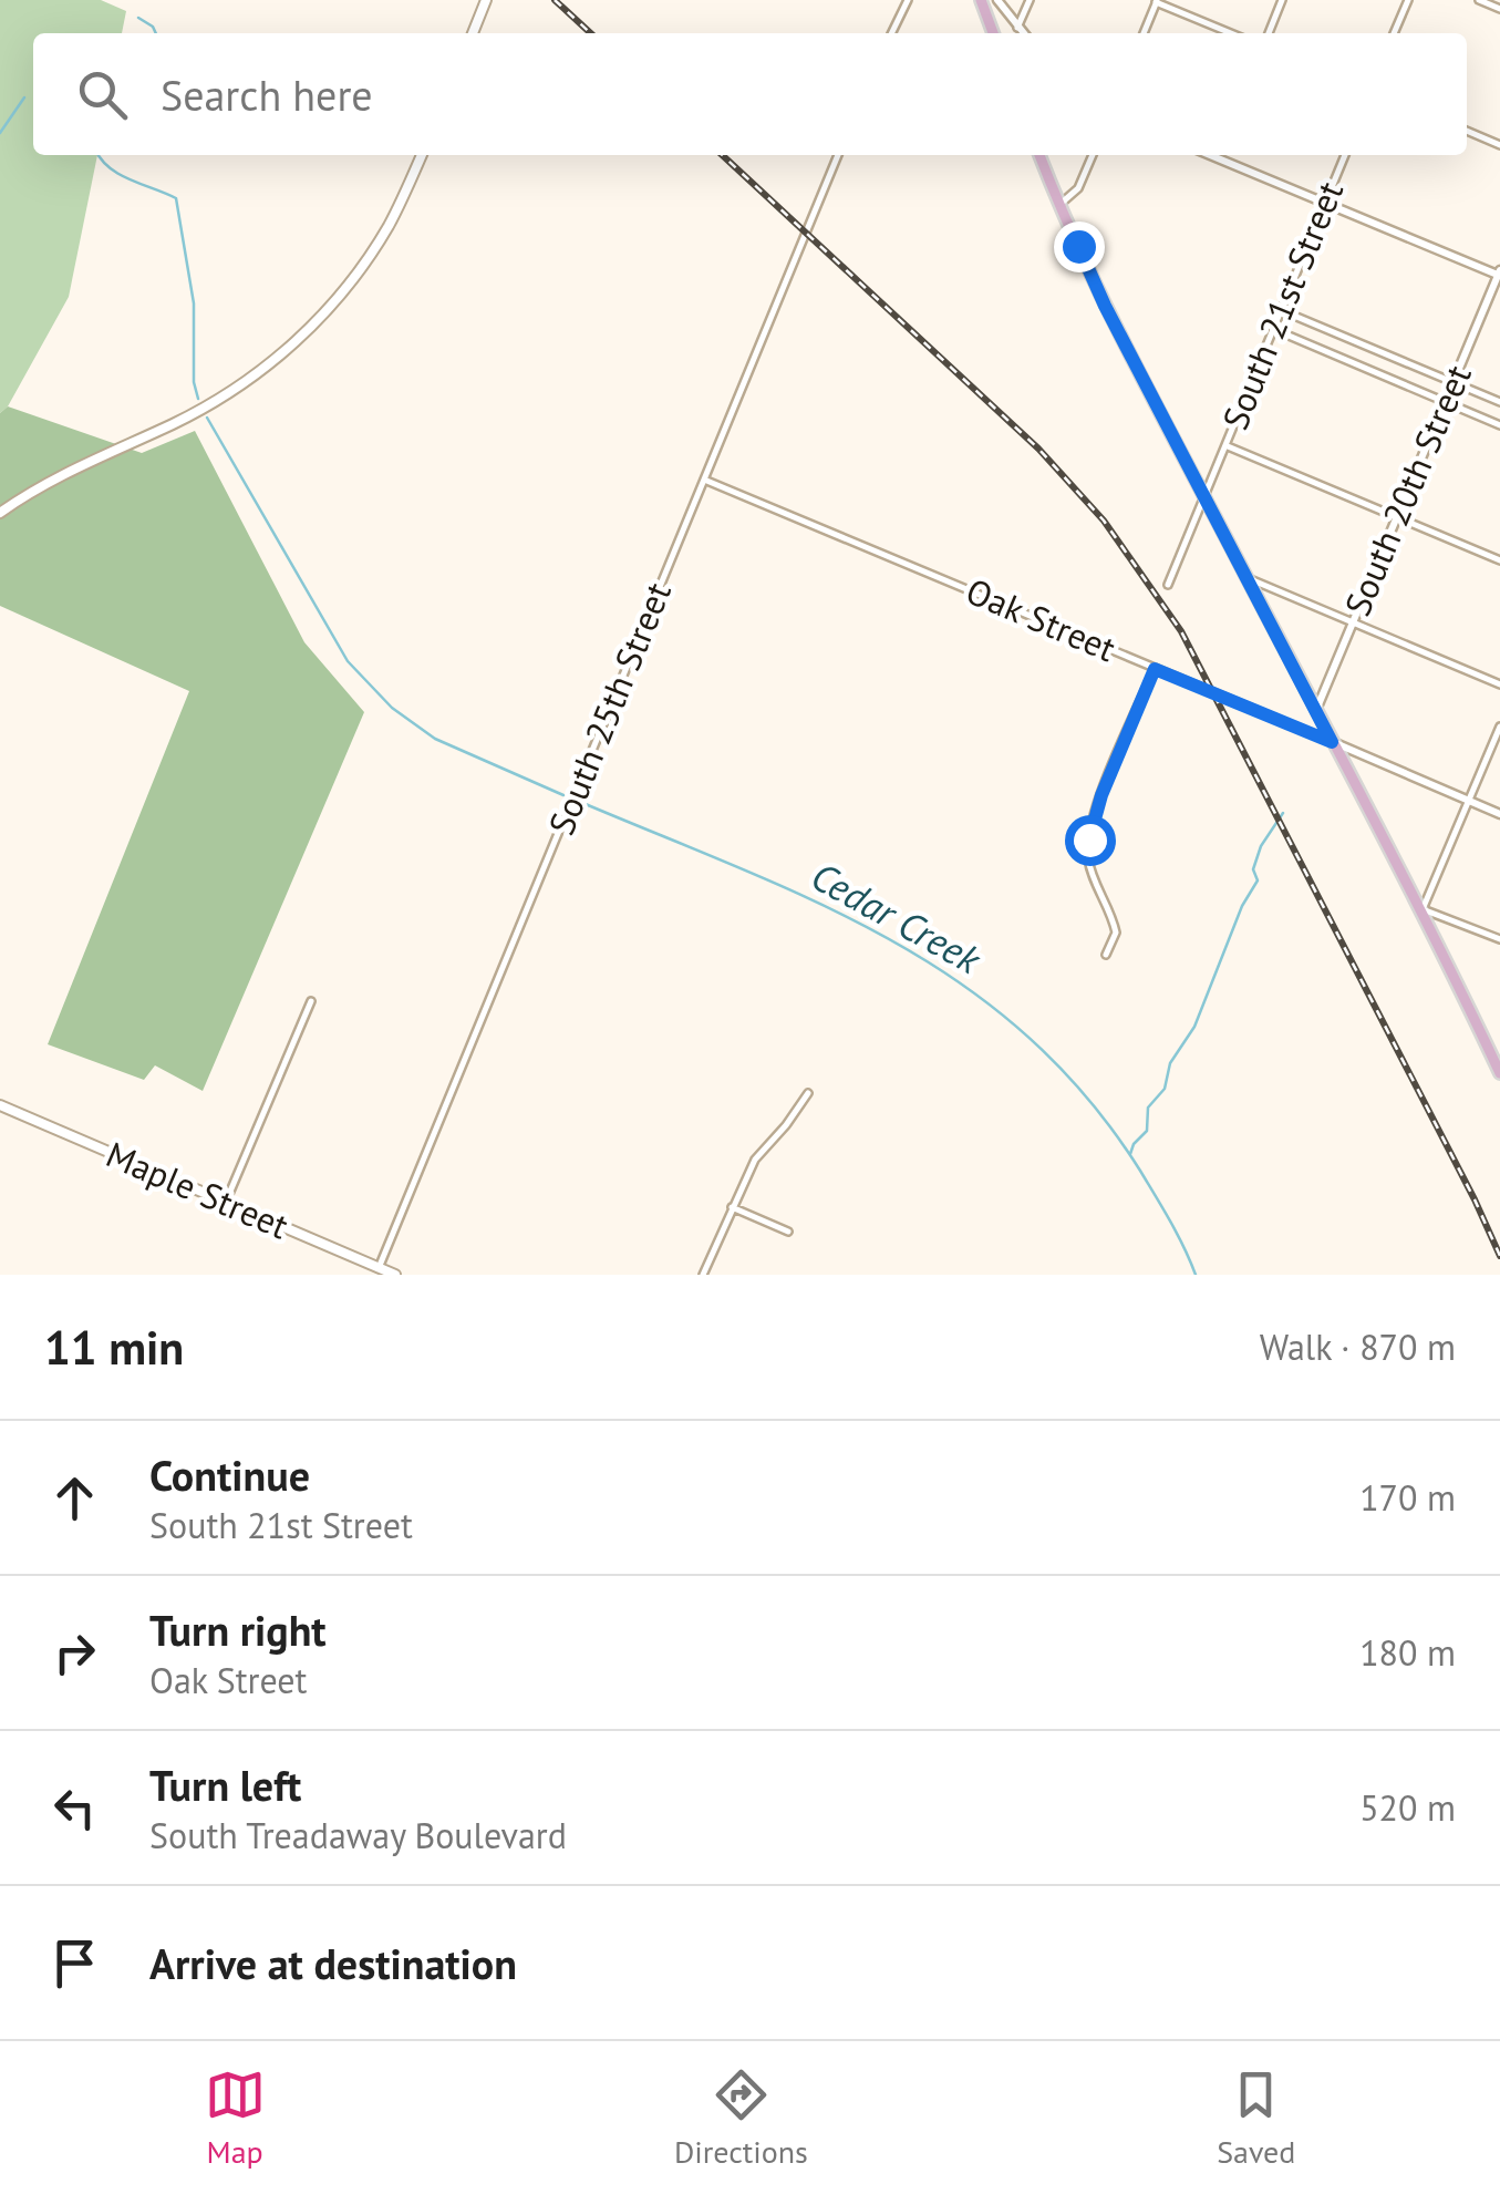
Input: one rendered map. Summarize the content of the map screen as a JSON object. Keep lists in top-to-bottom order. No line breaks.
{"streets":{"main road":["Maple Street"],"street":["South 21st Street","South 20th Street","Oak Street","South 25th Street"]},"crossings":[["Oak Street","South 25th Street"],["South 25th Street","Maple Street"]],"water":["Cedar Creek"],"page":{"search":"Search here","heading":["11 min","Walk · 870 m"],"list":[["Continue","South 21st Street","170 m"],["Turn right","Oak Street","180 m"],["Turn left","South Treadaway Boulevard","520 m"],"Arrive at destination"],"nav":["Map","Directions","Saved"]}}
